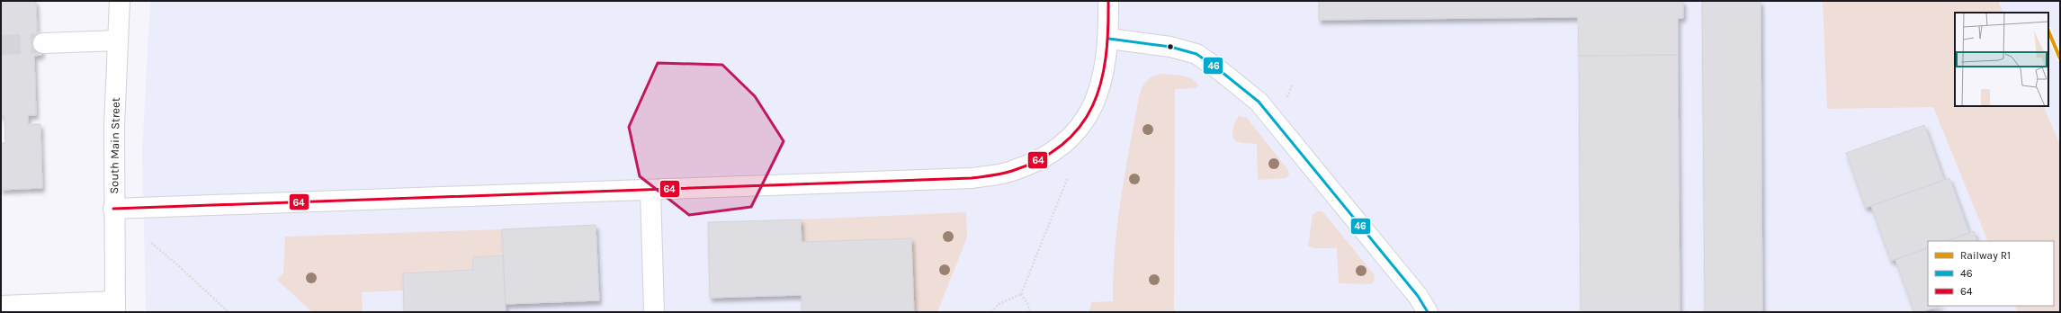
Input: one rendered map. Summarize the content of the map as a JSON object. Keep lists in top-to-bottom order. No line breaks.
{"streets":{"street":["South Main Street"]},"lines":["transit line 64","rail line R1","transit line 46"],"legend":["Railway R1","46","64"]}
